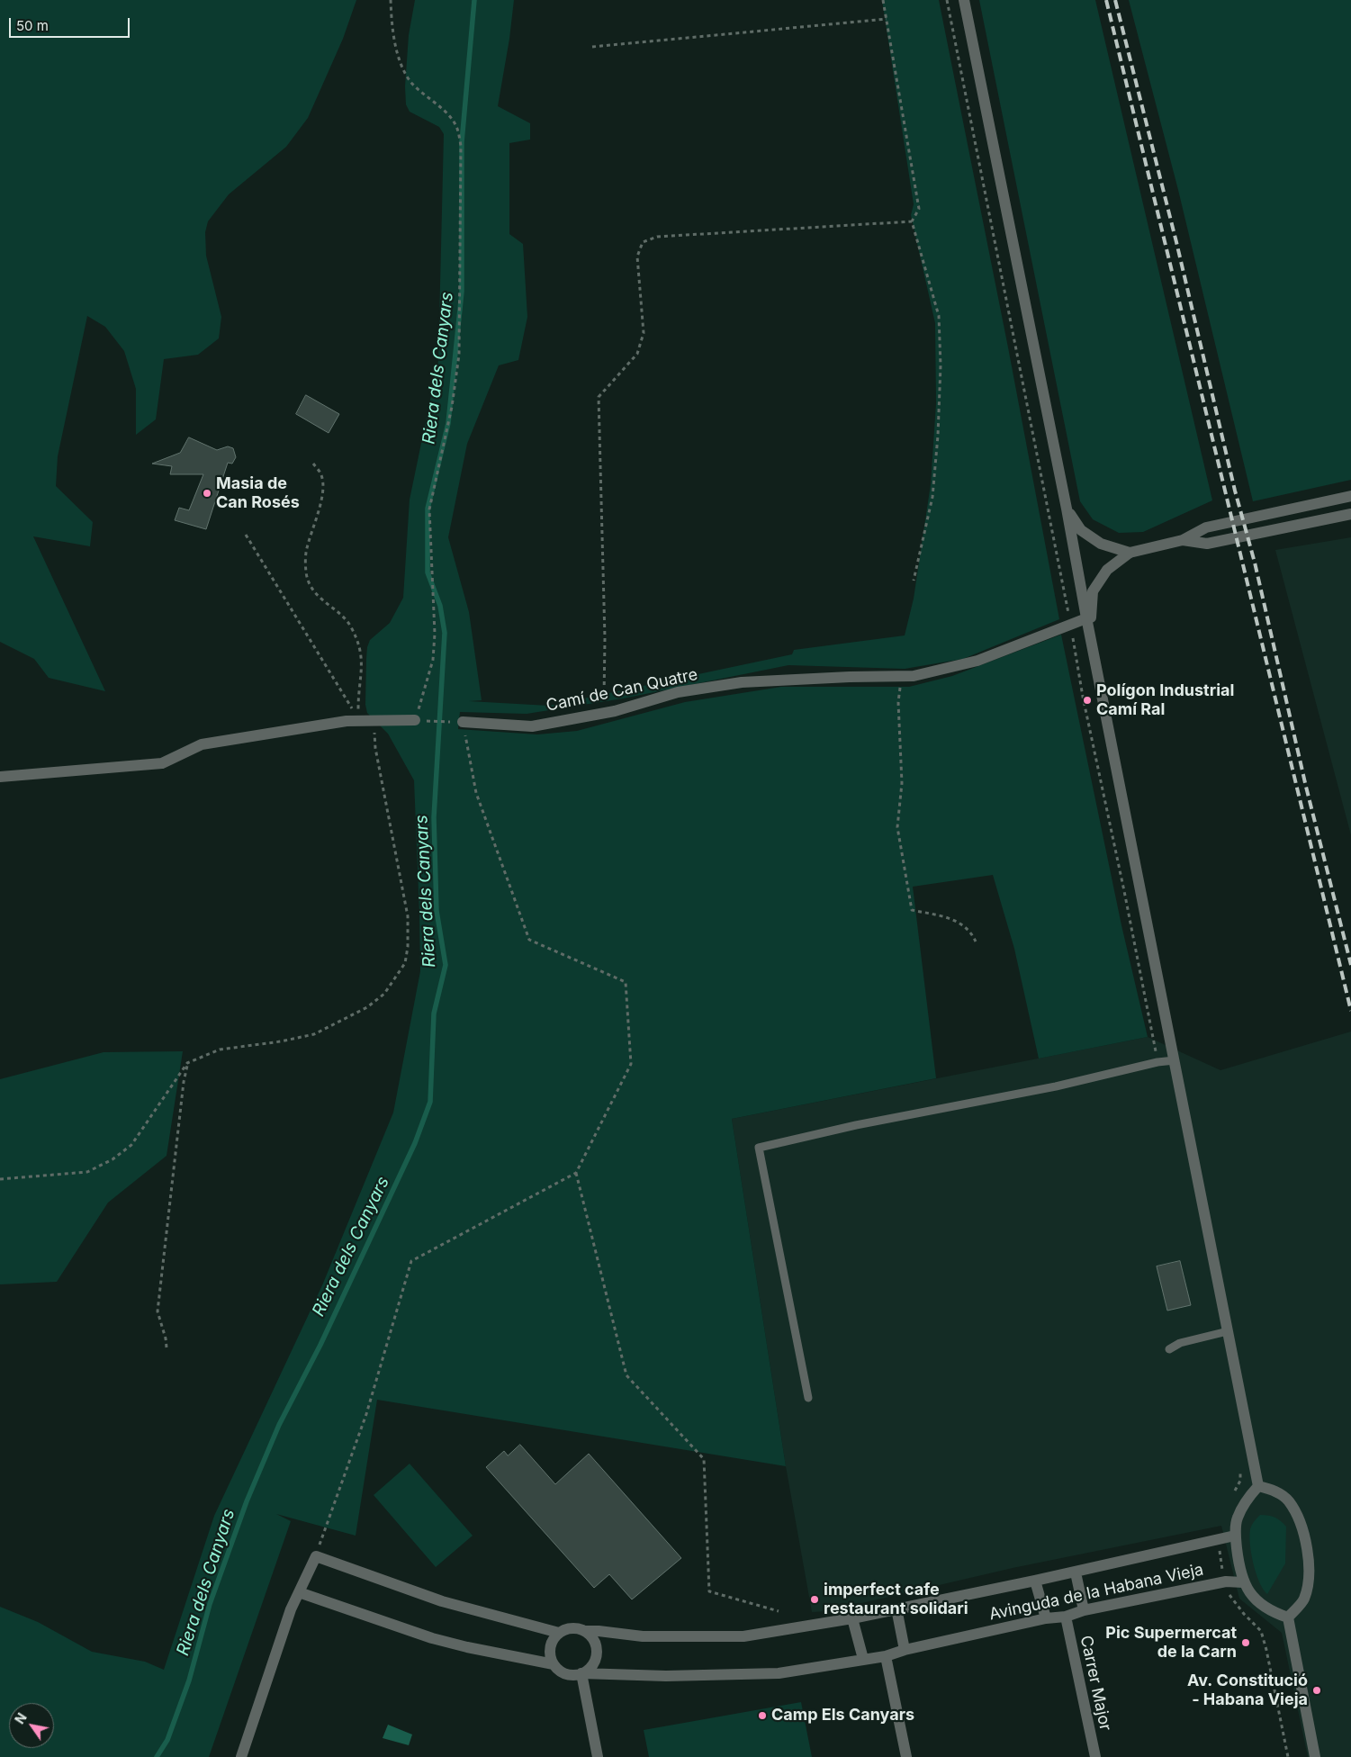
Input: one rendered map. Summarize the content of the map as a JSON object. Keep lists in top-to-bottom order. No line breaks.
{"streets":{"street":["Camí de Can Quatre","Avinguda de la Habana Vieja","Carrer Major"]},"crossings":[["Avinguda de la Habana Vieja","Carrer Major"]],"water":["Riera dels Canyars"],"places":["Masia de Can Rosés","Polígon Industrial Camí Ral","imperfect cafe restaurant solidari","Pic Supermercat de la Carn","Av. Constitució - Habana Vieja","Camp Els Canyars"],"scale_bar":"50 m","north":"top left"}
